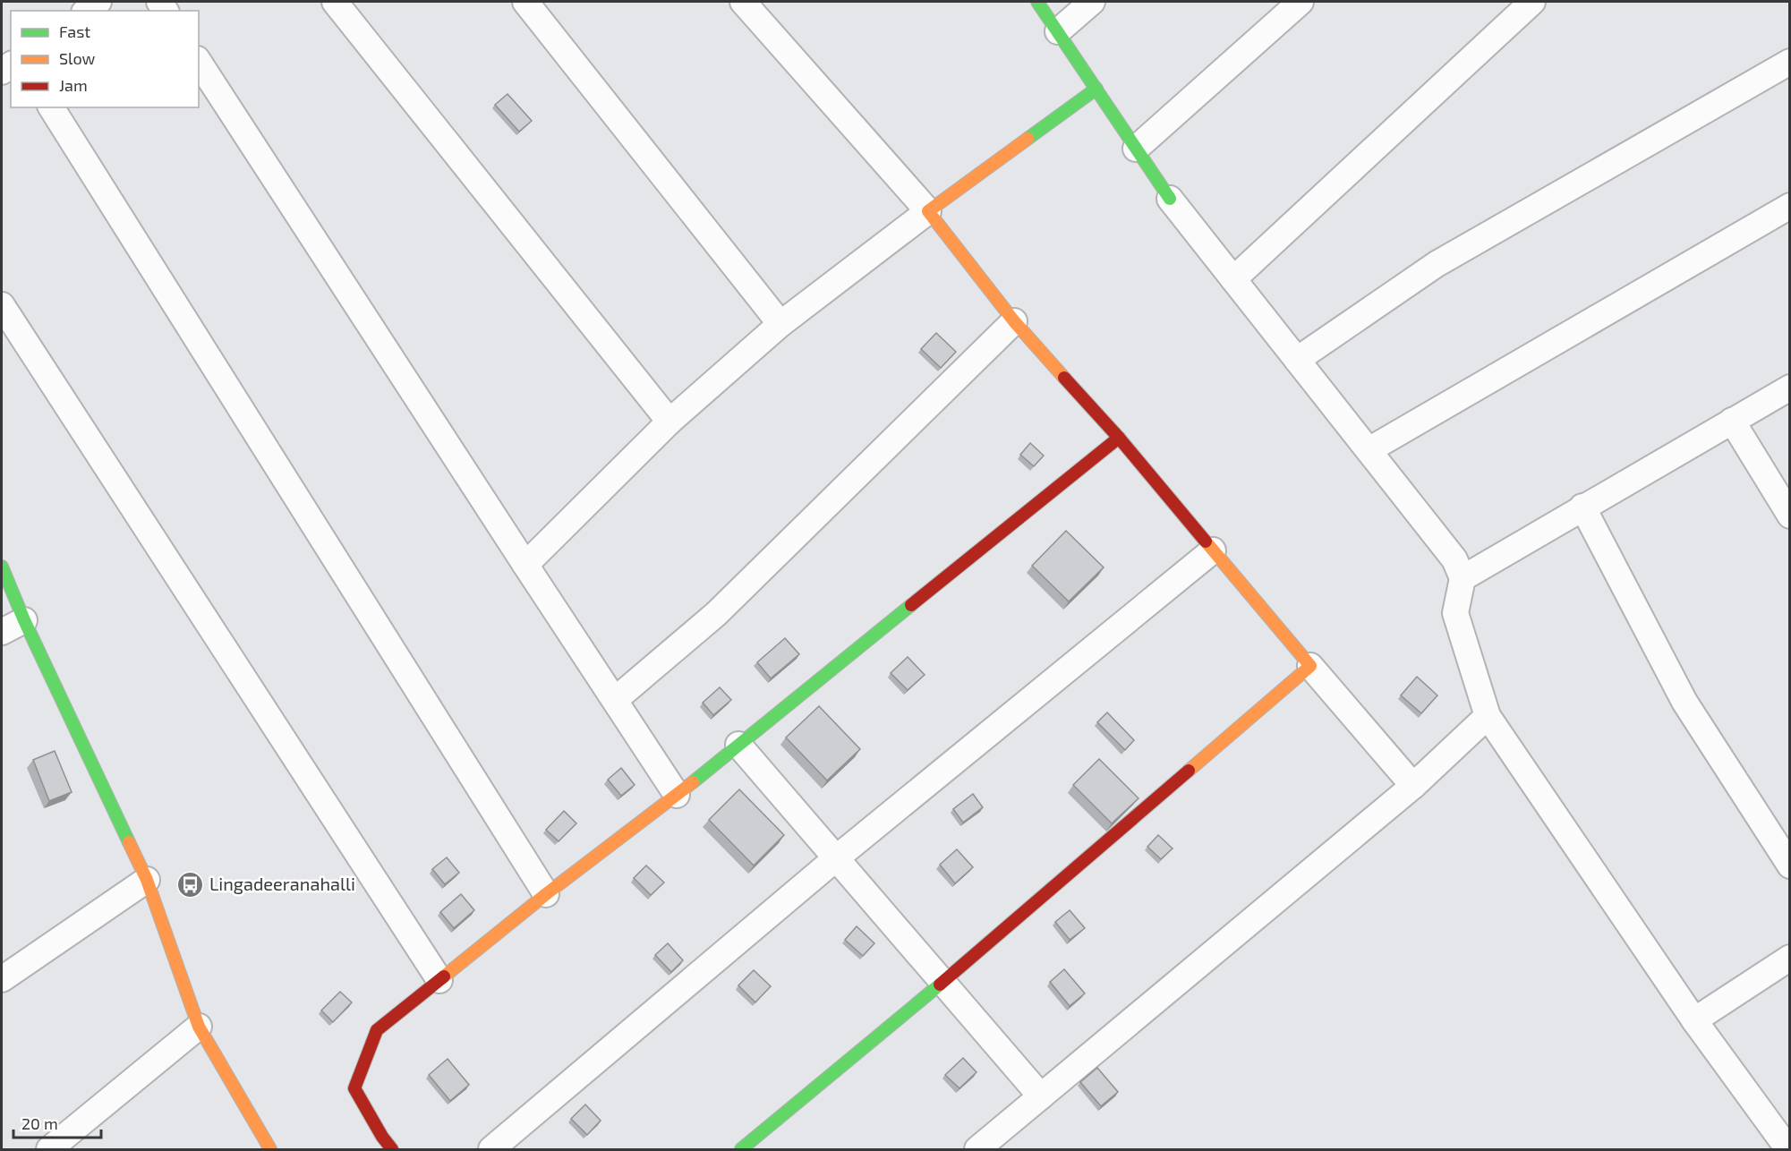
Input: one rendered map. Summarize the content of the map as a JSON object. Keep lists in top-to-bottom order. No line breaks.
{"places":{"bus stop":["Lingadeeranahalli"]},"legend":["Fast","Slow","Jam"],"scale_bar":"20 m"}
